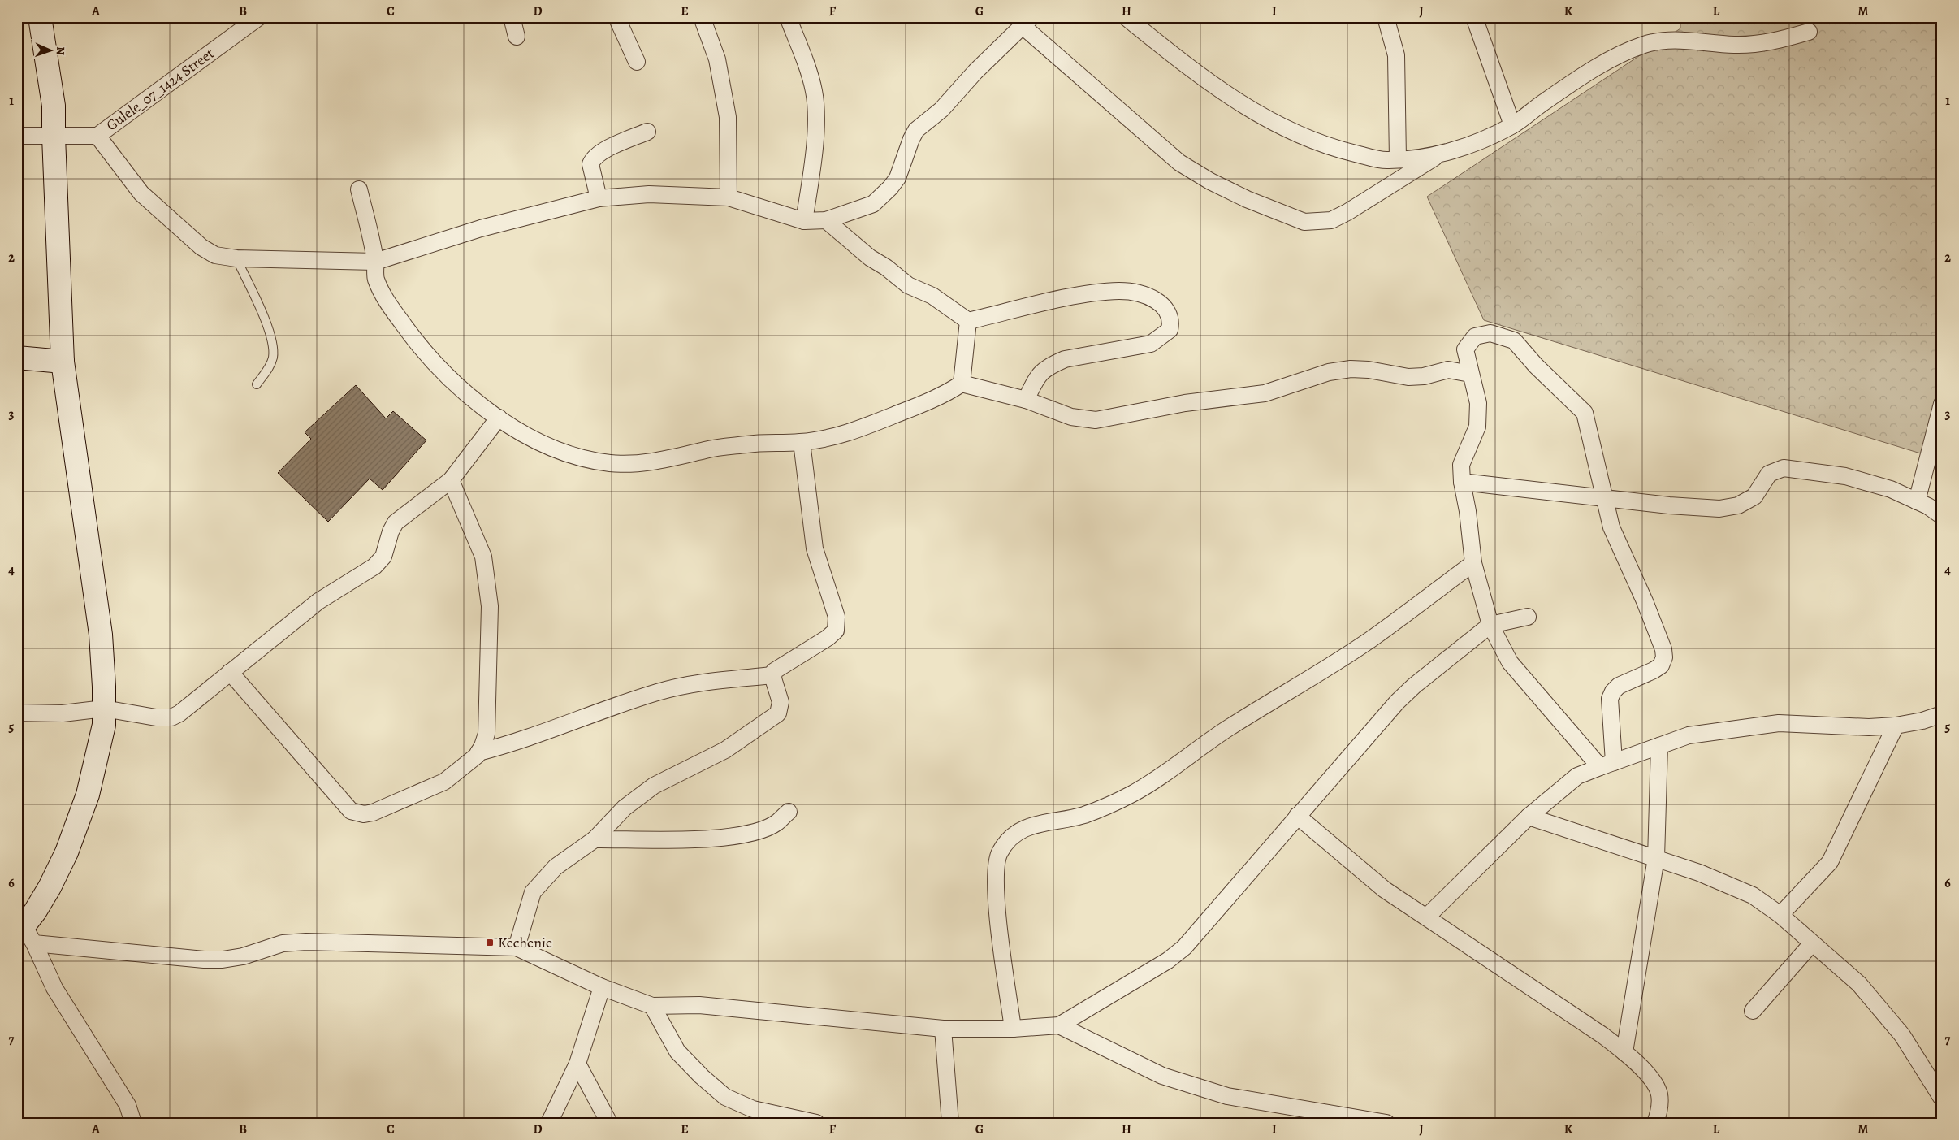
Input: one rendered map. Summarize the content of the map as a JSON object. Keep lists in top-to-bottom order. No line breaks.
{"streets":{"street":["Gulele_07_1424 Street"]},"places":{"transit":["Kechenie"]},"north":"right","grid":{"columns":["A","B","C","D","E","F","G","H","I","J","K","L","M"],"rows":["1","2","3","4","5","6","7"]}}
